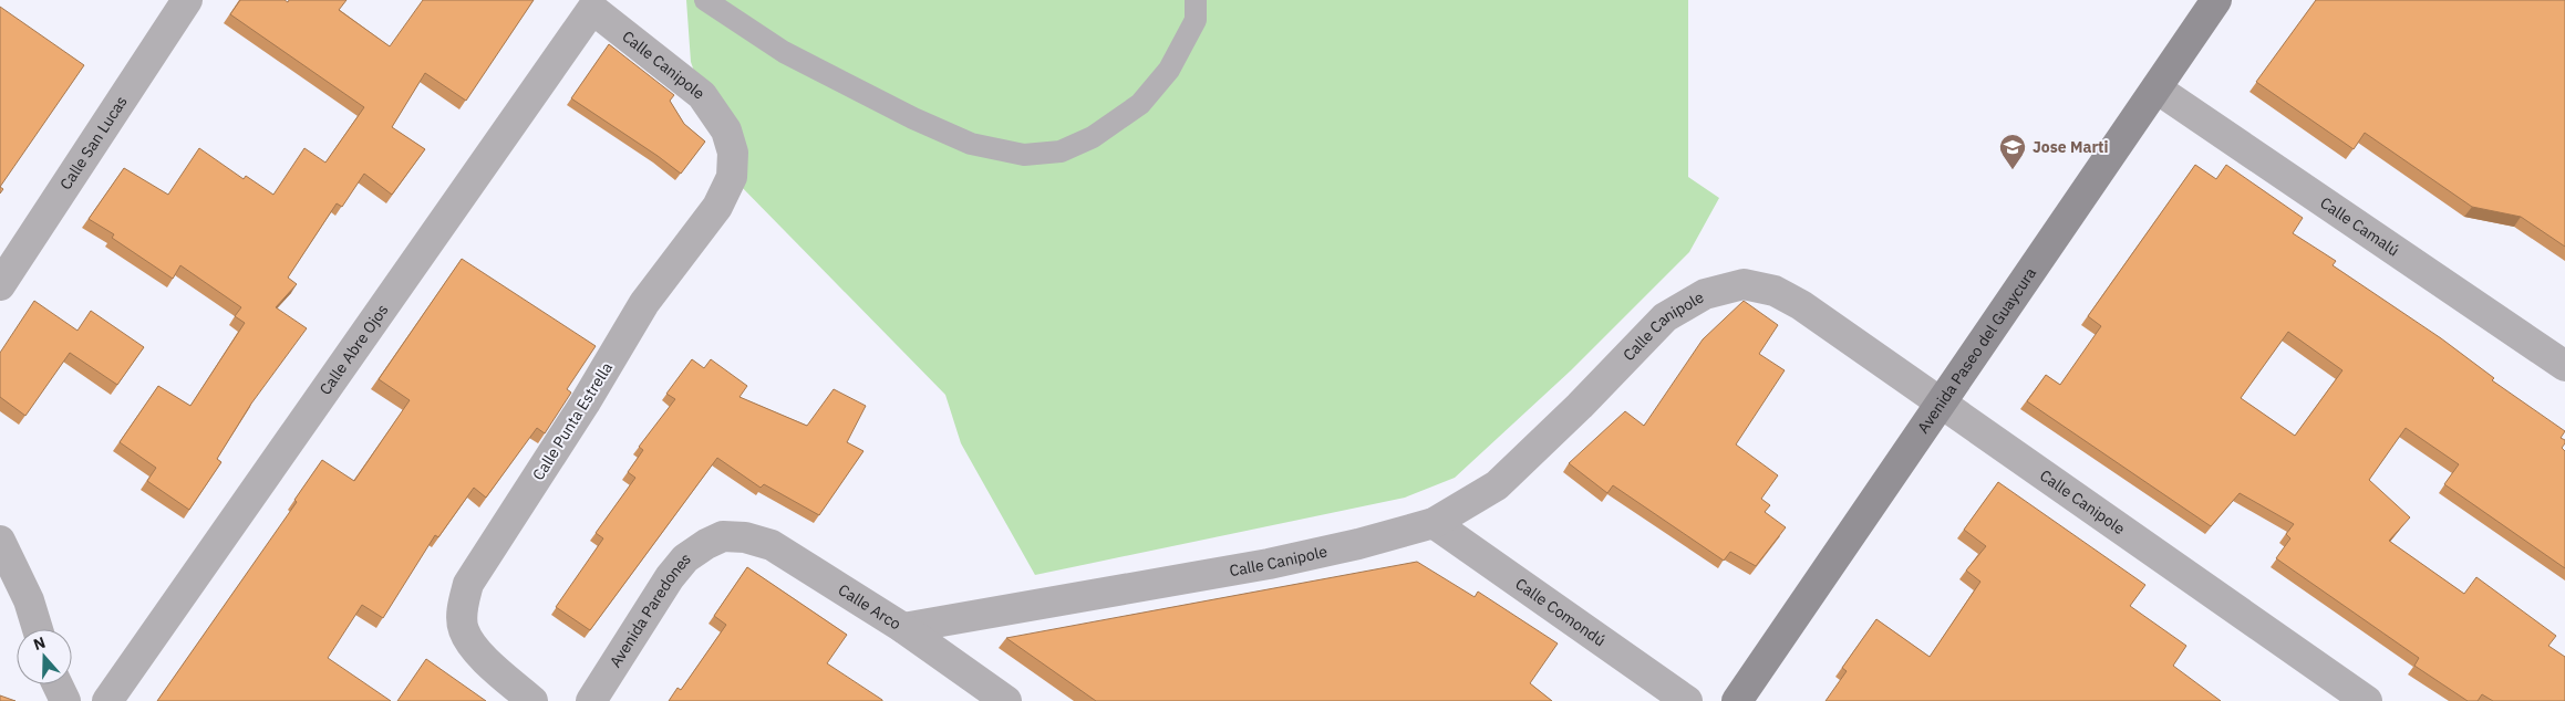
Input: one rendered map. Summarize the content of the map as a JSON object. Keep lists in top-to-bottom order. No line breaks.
{"streets":{"street":["Calle Canipole","Calle San Lucas","Calle Camalú","Calle Abre Ojos","Avenida Paseo del Guaycura","Calle Punta Estrella","Calle Arco","Avenida Paredones","Calle Comondú"]},"crossings":[["Calle Canipole","Calle Abre Ojos"],["Calle Canipole","Avenida Paseo del Guaycura"],["Calle Canipole","Calle Punta Estrella"],["Calle Canipole","Calle Arco"],["Calle Canipole","Calle Comondú"],["Calle Camalú","Avenida Paseo del Guaycura"],["Calle Arco","Avenida Paredones"]],"places":{"school or university":["Jose Marti"]},"north":"top"}
